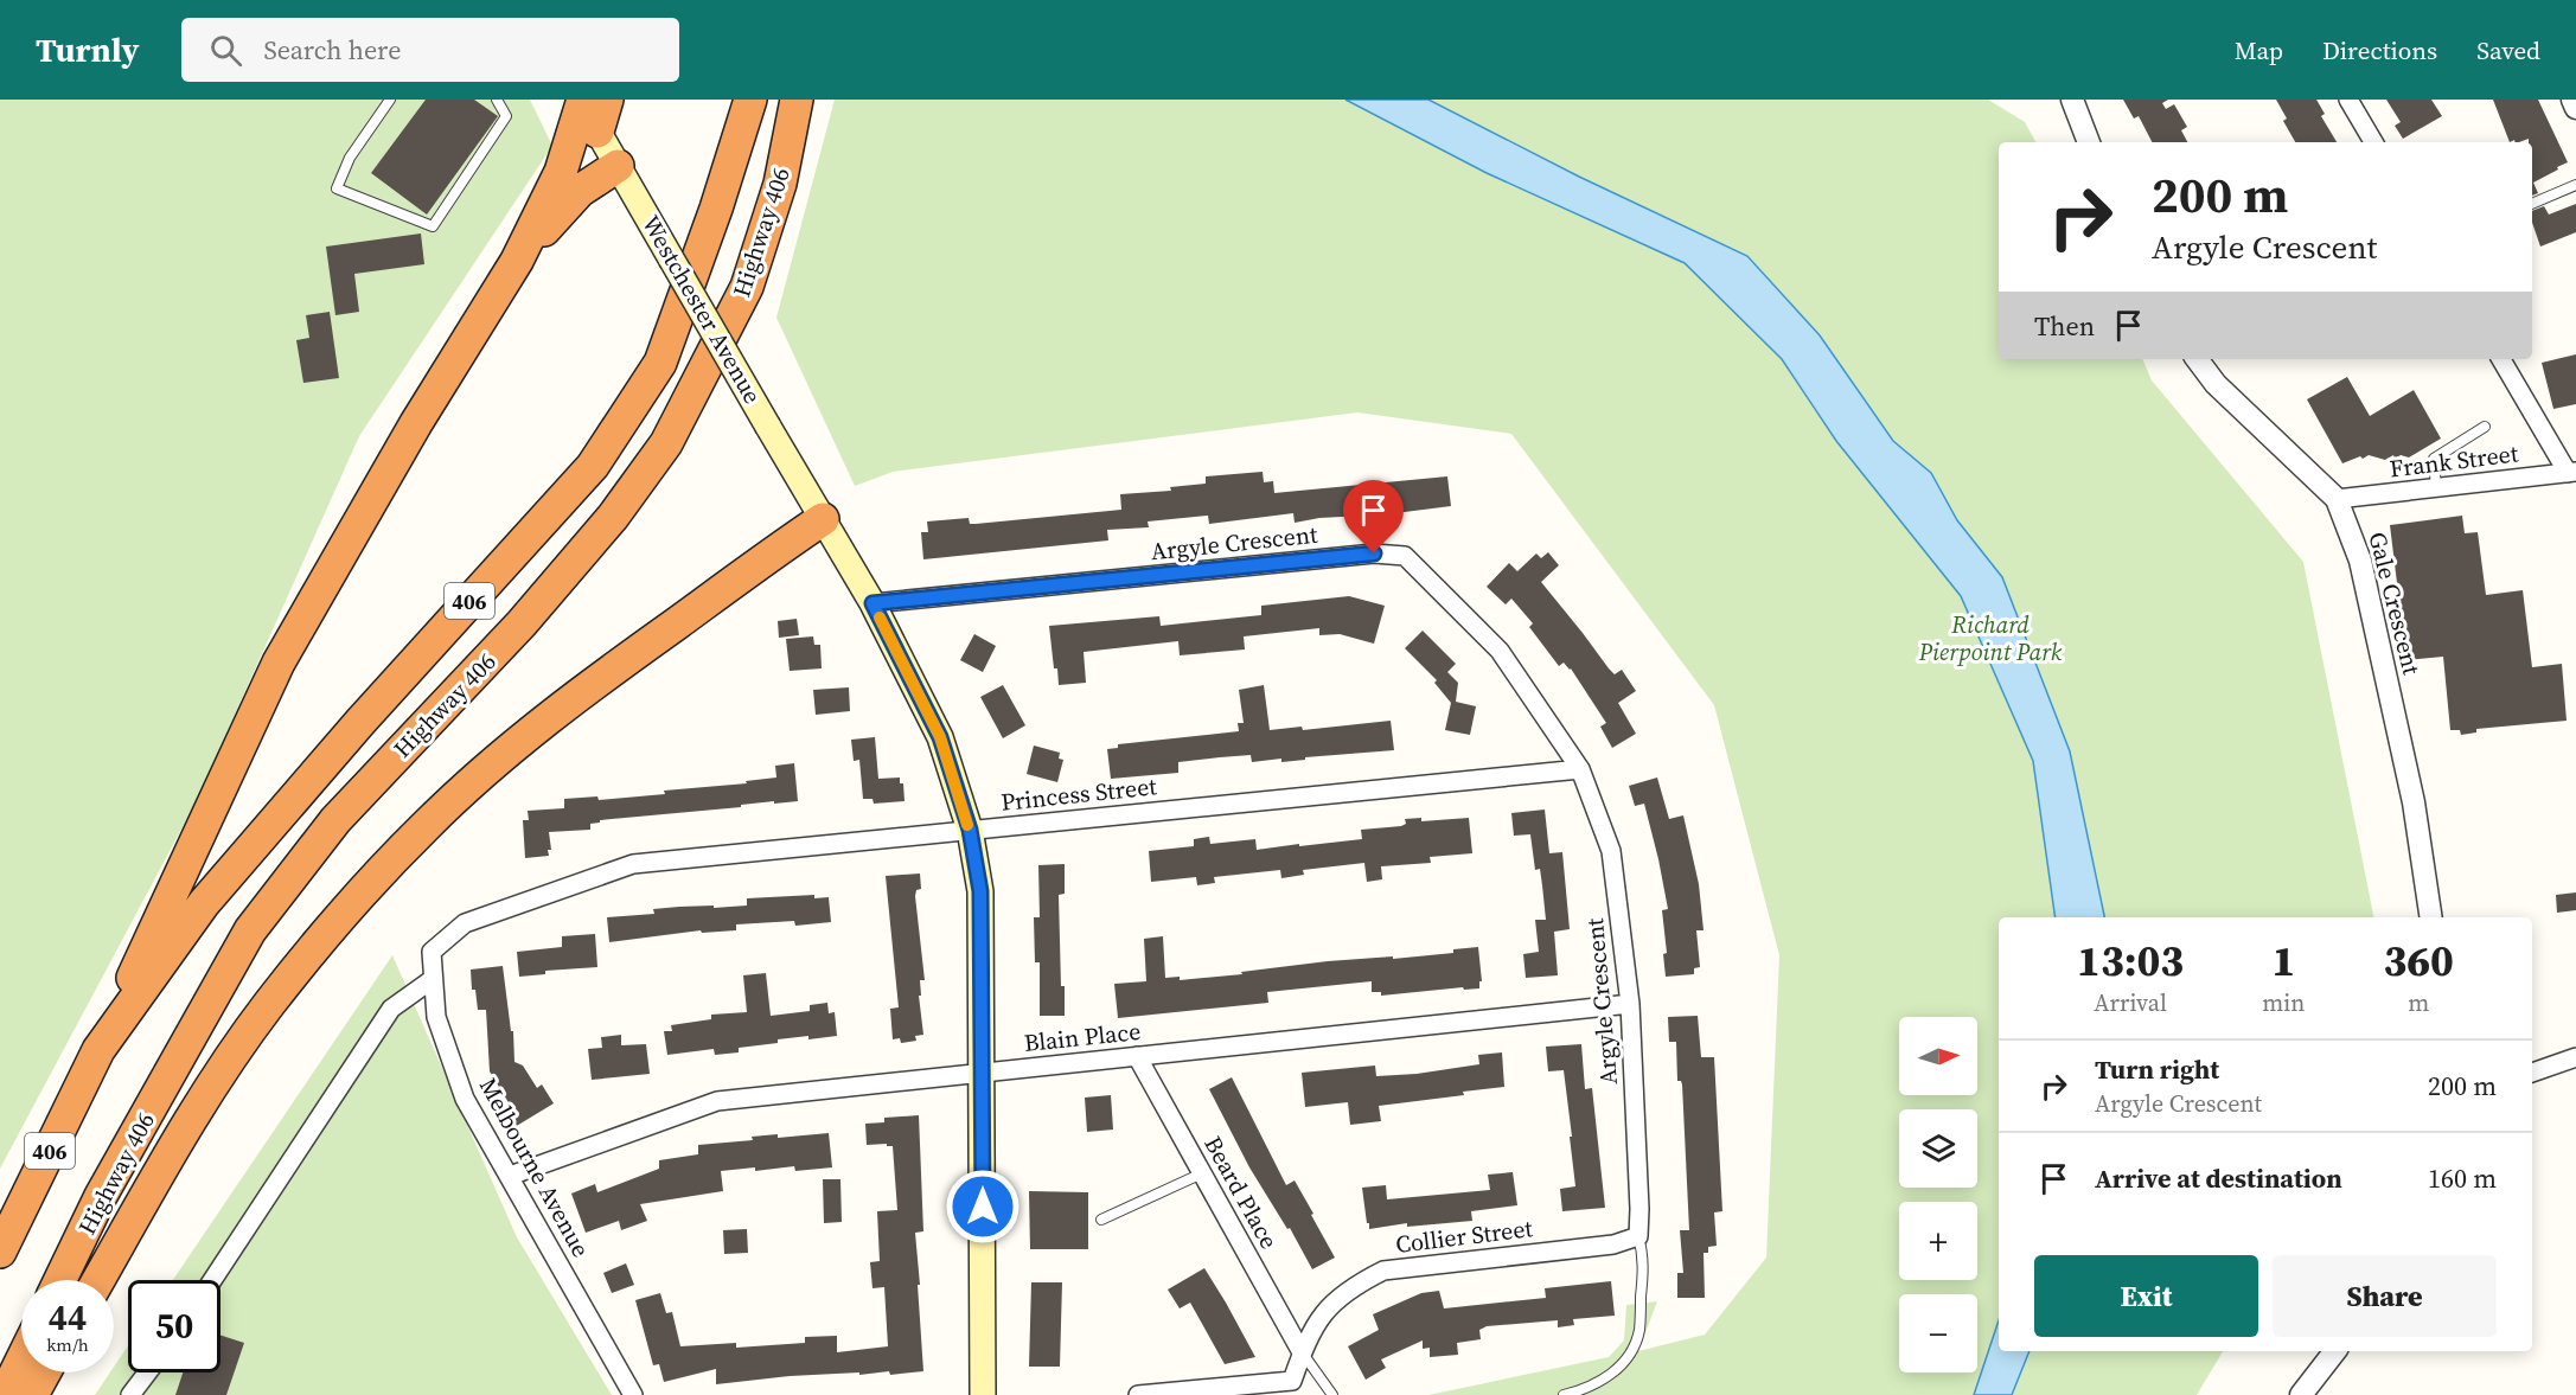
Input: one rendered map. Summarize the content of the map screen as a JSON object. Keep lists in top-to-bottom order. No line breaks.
{"streets":{"highway":["Highway 406","406"],"main road":["Westchester Avenue"],"street":["Frank Street","Argyle Crescent","Gale Crescent","Princess Street","Blain Place","Melbourne Avenue","Beard Place","Collier Street"]},"crossings":[["Westchester Avenue","Argyle Crescent"],["Westchester Avenue","Princess Street"],["Westchester Avenue","Blain Place"],["Frank Street","Gale Crescent"],["Argyle Crescent","Princess Street"],["Argyle Crescent","Blain Place"],["Argyle Crescent","Collier Street"],["Princess Street","Melbourne Avenue"],["Blain Place","Melbourne Avenue"],["Blain Place","Beard Place"],["Beard Place","Collier Street"]],"parks":["Richard Pierpoint Park"],"north":"right","page":{"header":"Turnly","search":"Search here","nav":["Map","Directions","Saved"],"turn":["200 m","Argyle Crescent"],"then":"Then","eta":["13:03","Arrival","1","min","360","m"],"map_buttons":["+","−"],"list":[{"name":"Turn right","note":"Argyle Crescent","value":"200 m"},{"name":"Arrive at destination","value":"160 m"}],"buttons":["Exit","Share"],"speed":"44 km/h","limit":"50"}}
